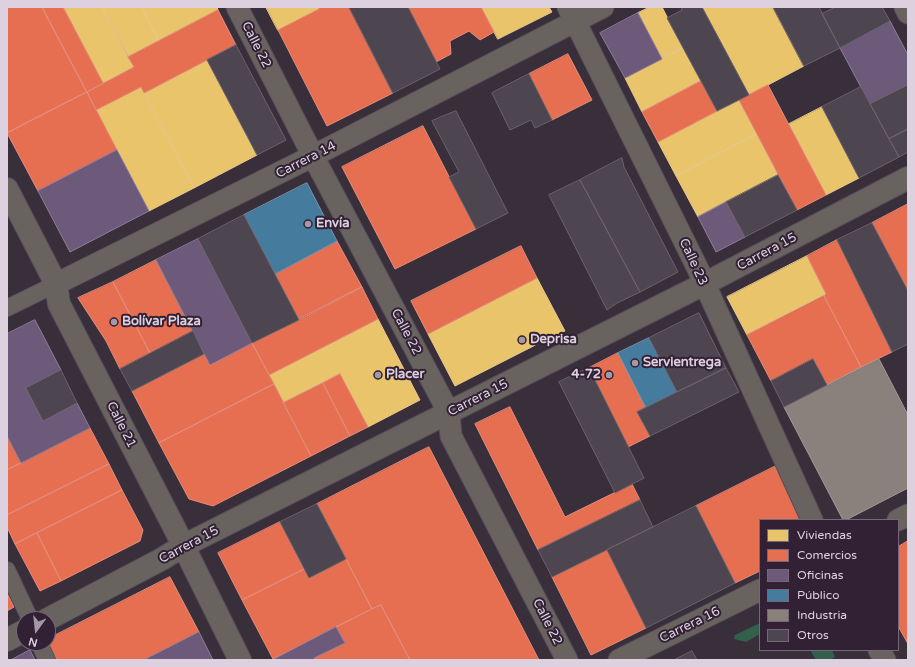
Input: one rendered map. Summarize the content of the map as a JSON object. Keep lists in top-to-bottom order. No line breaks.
{"streets":{"street":["Calle 22","Carrera 14","Carrera 15","Calle 23","Calle 21","Carrera 16"]},"crossings":[["Calle 22","Carrera 14"],["Calle 22","Carrera 15"],["Carrera 14","Calle 23"],["Carrera 14","Calle 21"],["Carrera 15","Calle 23"],["Carrera 15","Calle 21"]],"places":["Envía","Bolívar Plaza","Deprisa","Servientrega","Placer","4-72"],"legend":["Viviendas","Comercios","Oficinas","Público","Industria","Otros"],"north":"bottom"}
